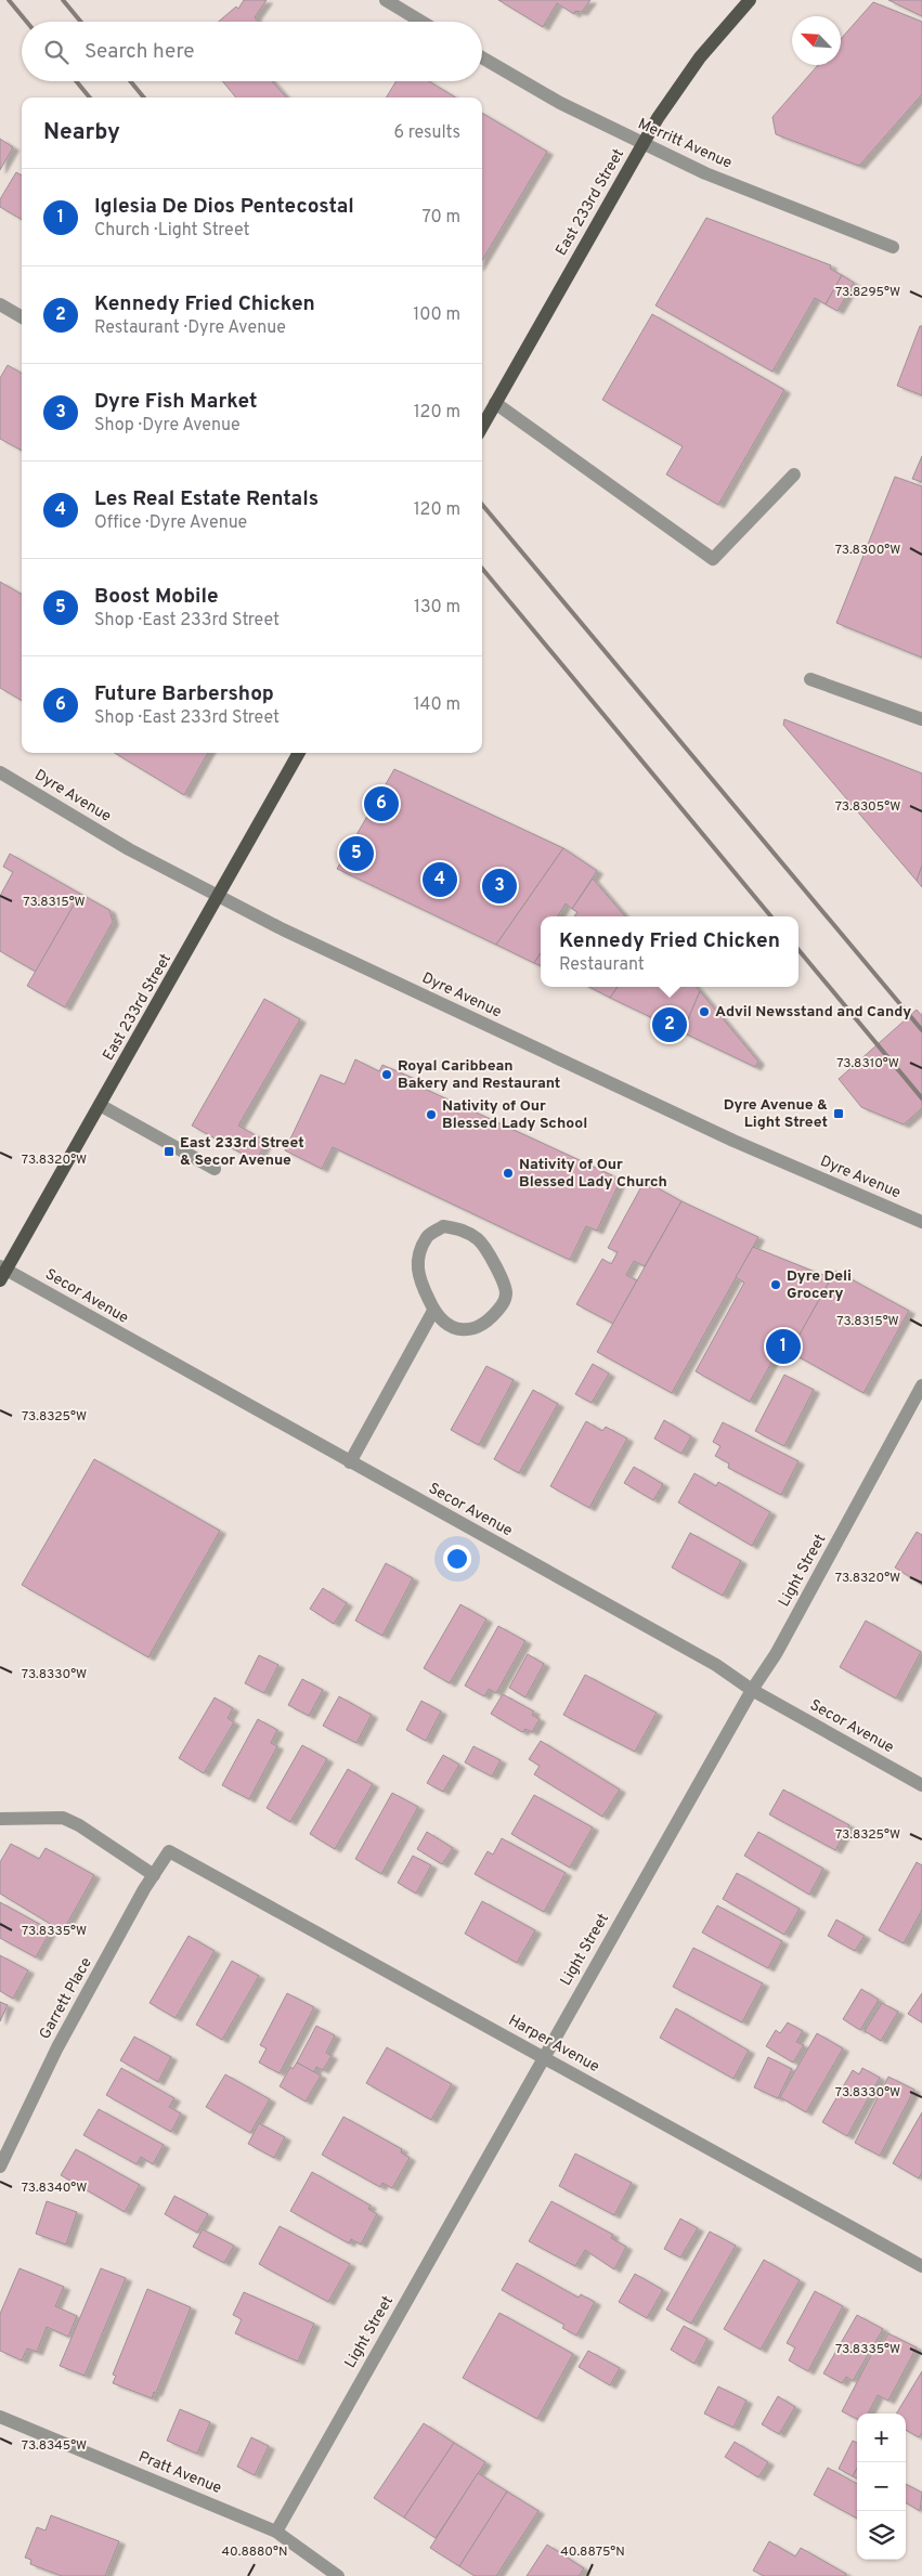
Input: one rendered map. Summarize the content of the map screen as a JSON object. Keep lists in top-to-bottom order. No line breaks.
{"streets":{"main road":["East 233rd Street"],"street":["Merritt Avenue","Dyre Avenue","Secor Avenue","Light Street","Garrett Place","Harper Avenue","Pratt Avenue"]},"crossings":[["Merritt Avenue","East 233rd Street"],["East 233rd Street","Dyre Avenue"],["East 233rd Street","Secor Avenue"],["Secor Avenue","Light Street"],["Light Street","Harper Avenue"],["Light Street","Pratt Avenue"],["Garrett Place","Harper Avenue"]],"places":{"other":["Advil Newsstand and Candy","Royal Caribbean Bakery and Restaurant","Nativity of Our Blessed Lady School","Nativity of Our Blessed Lady Church","Dyre Deli Grocery"],"transit":["Dyre Avenue & Light Street","East 233rd Street & Secor Avenue"]},"north":"top left","page":{"search":"Search here","heading":["Nearby","6 results"],"list":[{"mark":"1","name":"Iglesia De Dios Pentecostal","note":"Church · Light Street","value":"70 m"},{"mark":"2","name":"Kennedy Fried Chicken","note":"Restaurant · Dyre Avenue","value":"100 m"},{"mark":"3","name":"Dyre Fish Market","note":"Shop · Dyre Avenue","value":"120 m"},{"mark":"4","name":"Les Real Estate Rentals","note":"Office · Dyre Avenue","value":"120 m"},{"mark":"5","name":"Boost Mobile","note":"Shop · East 233rd Street","value":"130 m"},{"mark":"6","name":"Future Barbershop","note":"Shop · East 233rd Street","value":"140 m"}],"pins":["6","5","4","3","2","1"],"popup":["Kennedy Fried Chicken","Restaurant"],"map_buttons":["+","−"]},"coordinates":["73.8295°W","73.8300°W","73.8305°W","73.8315°W","73.8310°W","73.8320°W","73.8325°W","73.8330°W","73.8335°W","73.8340°W","73.8345°W","40.8880°N","40.8875°N"]}
